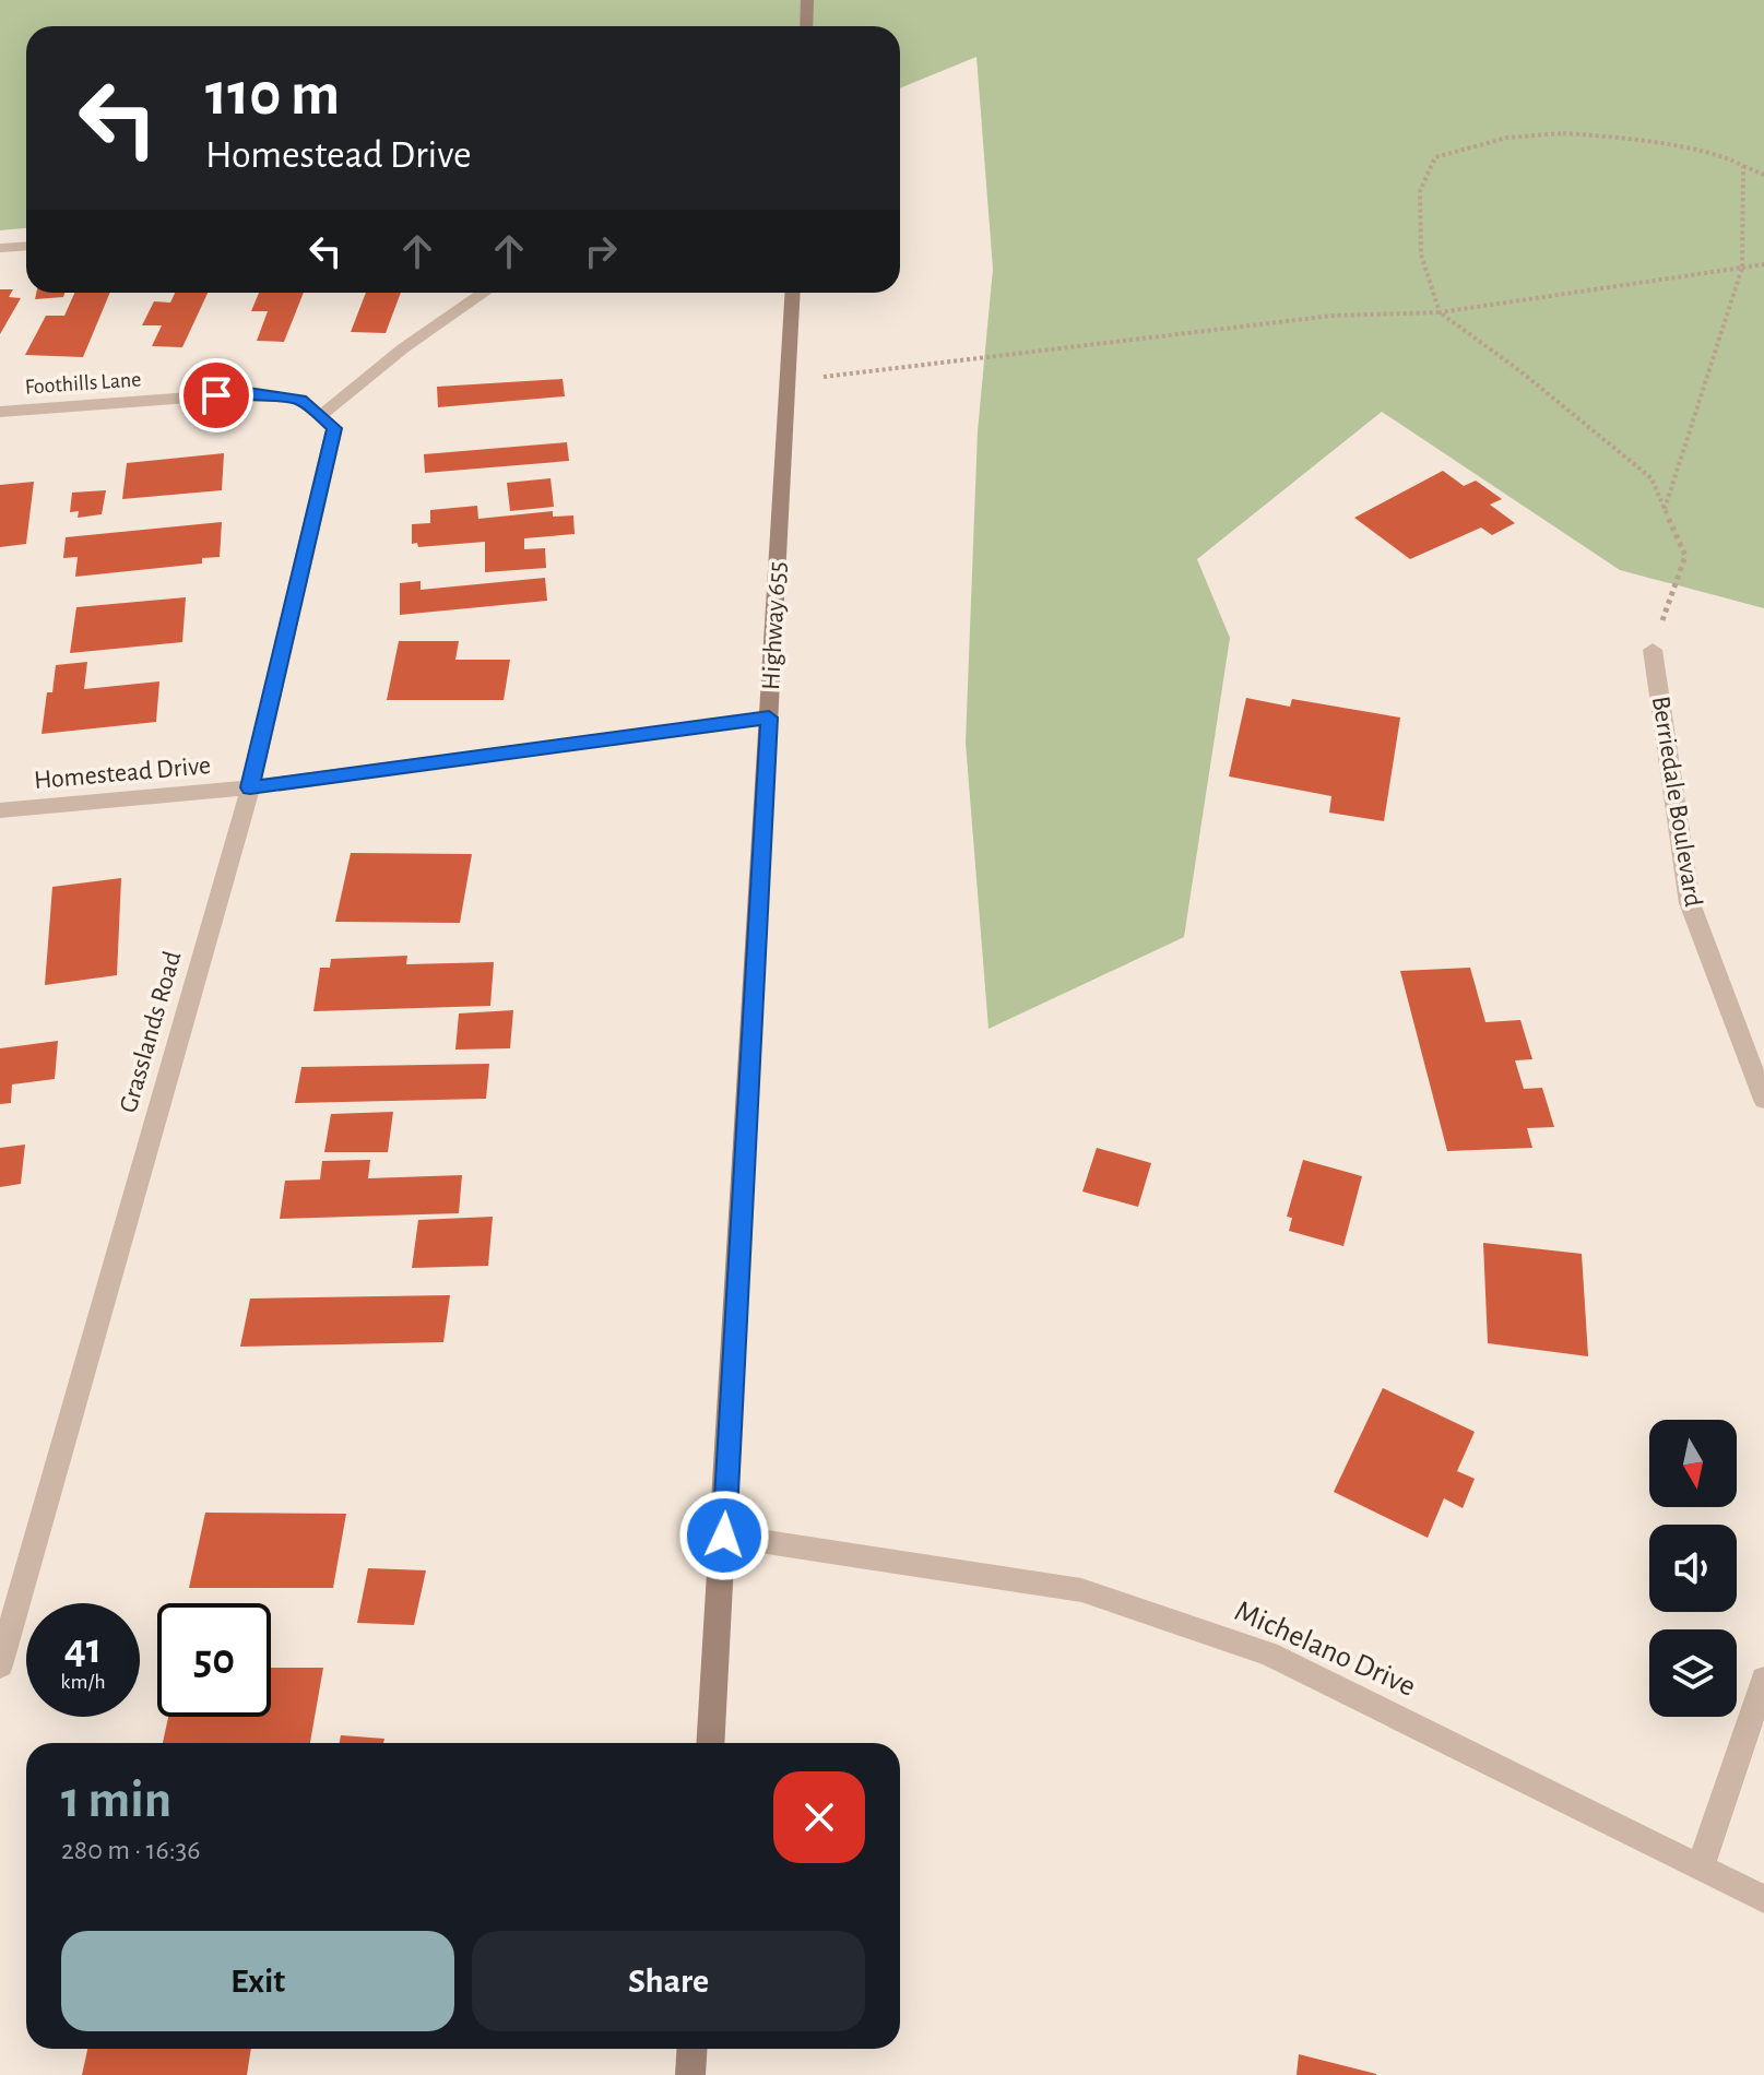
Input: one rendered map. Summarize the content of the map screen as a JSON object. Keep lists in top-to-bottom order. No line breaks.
{"streets":{"main road":["Highway 655"],"street":["Foothills Lane","Homestead Drive","Berriedale Boulevard","Grasslands Road","Michelano Drive"]},"crossings":[["Foothills Lane","Grasslands Road"],["Highway 655","Homestead Drive"],["Highway 655","Michelano Drive"],["Homestead Drive","Grasslands Road"]],"north":"bottom","page":{"turn":["110 m","Homestead Drive"],"speed":"41 km/h","limit":"50","heading":["1 min","280 m · 16:36"],"buttons":["Exit","Share"]}}
